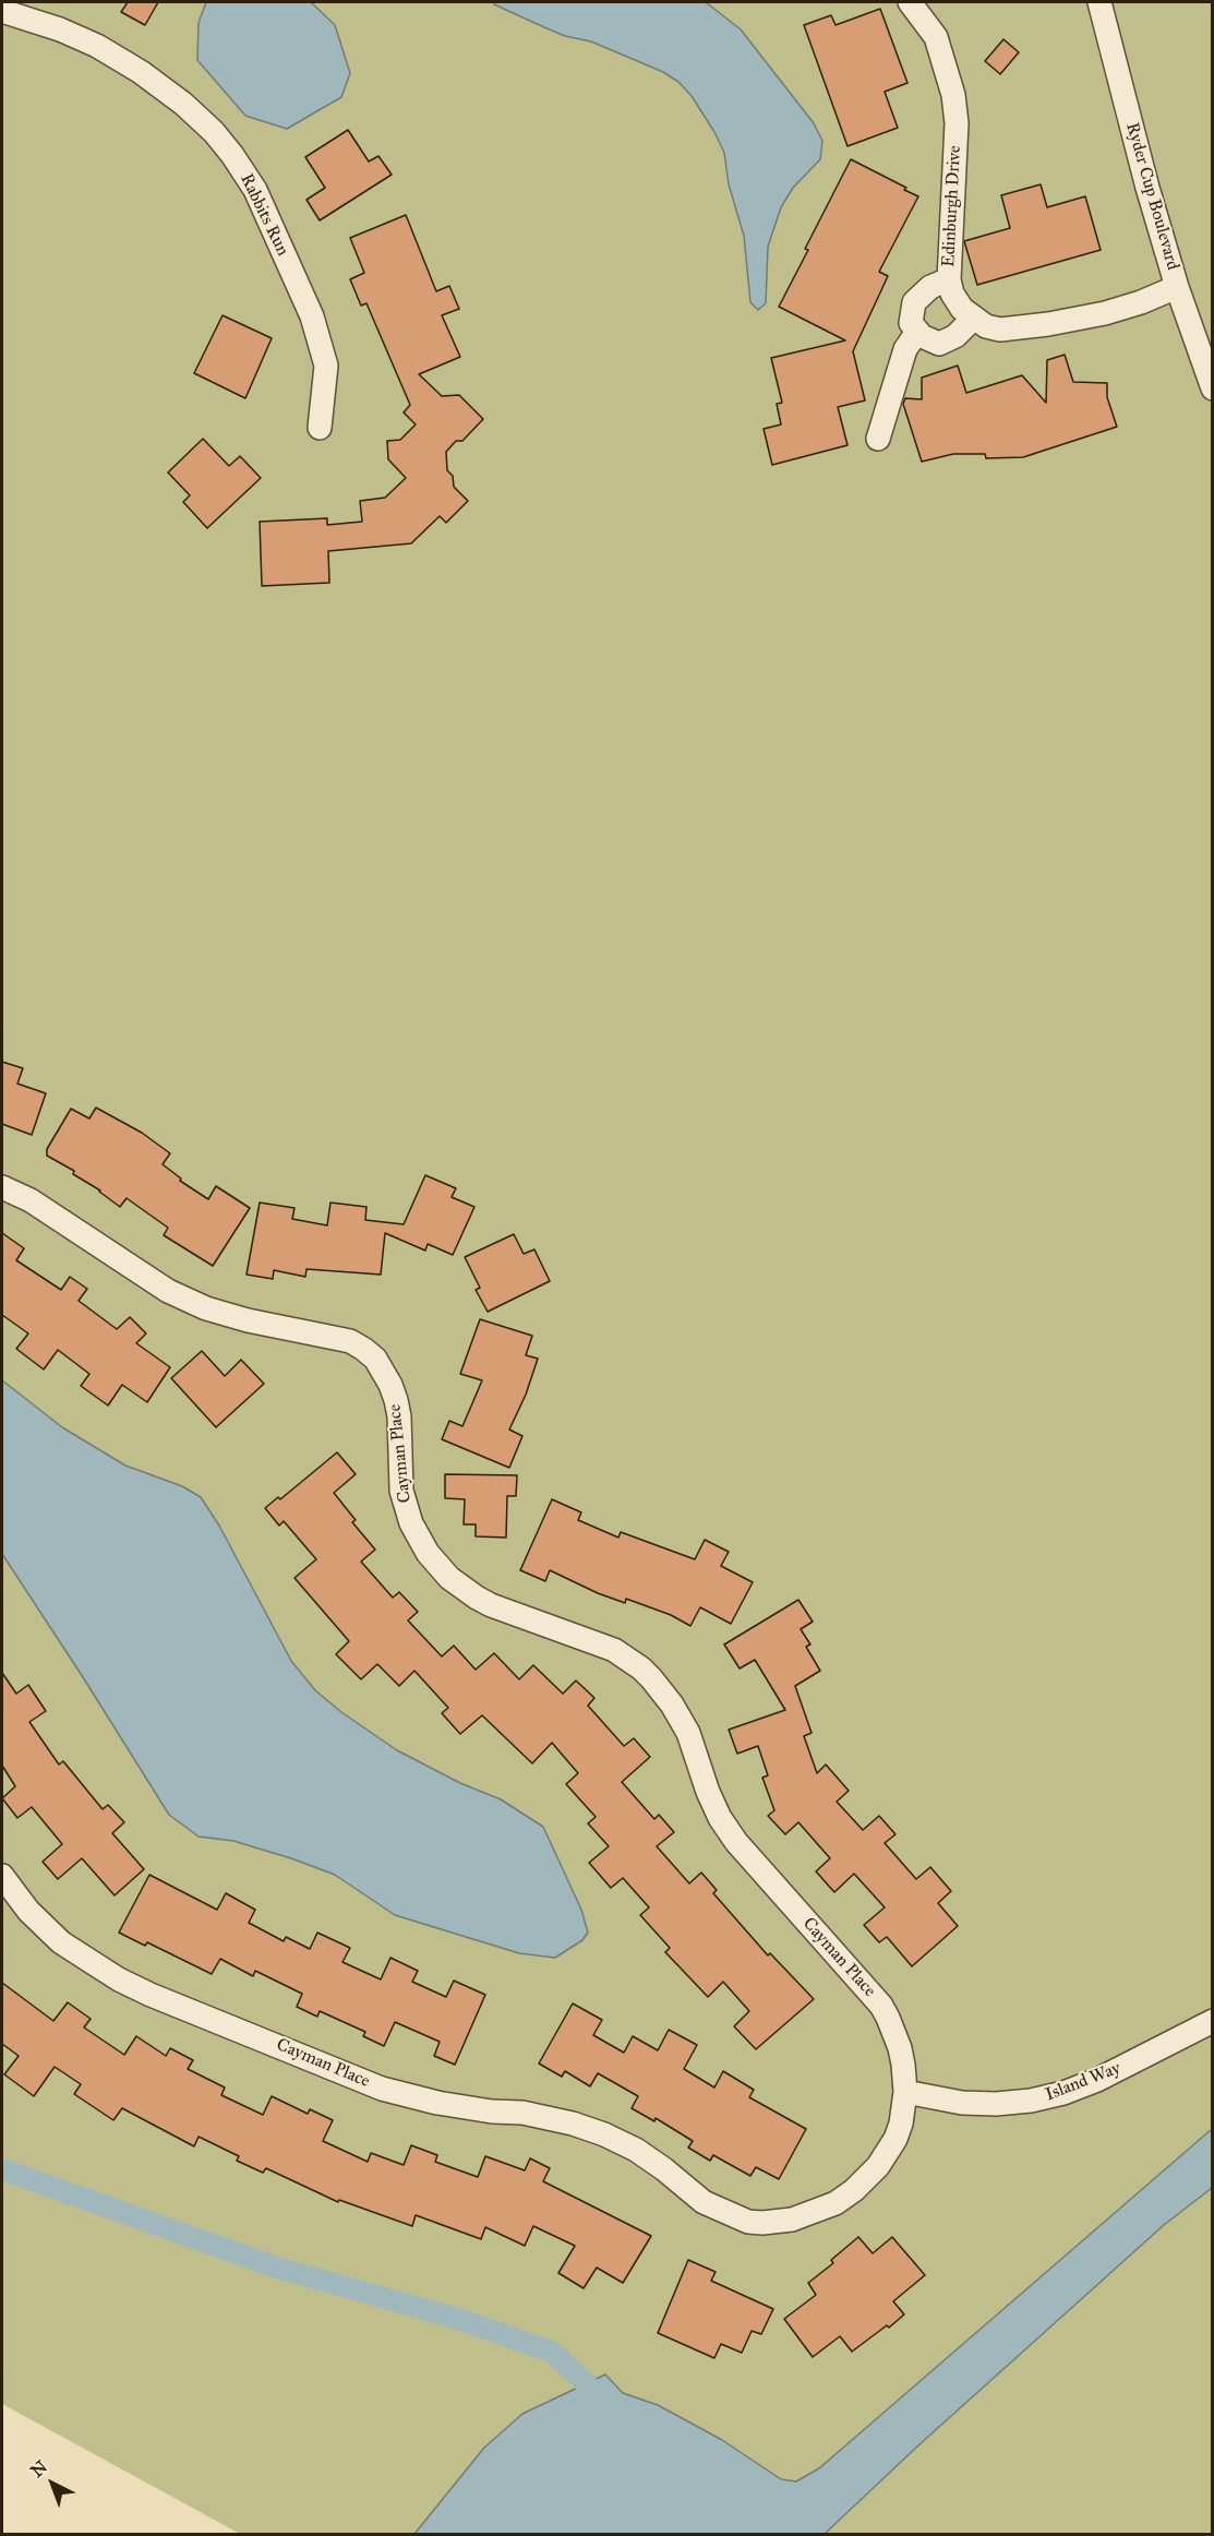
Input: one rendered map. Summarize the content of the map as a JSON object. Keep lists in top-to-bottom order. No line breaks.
{"streets":{"street":["Ryder Cup Boulevard","Edinburgh Drive","Rabbits Run","Cayman Place","Island Way"]},"crossings":[["Cayman Place","Island Way"]],"north":"top left"}
